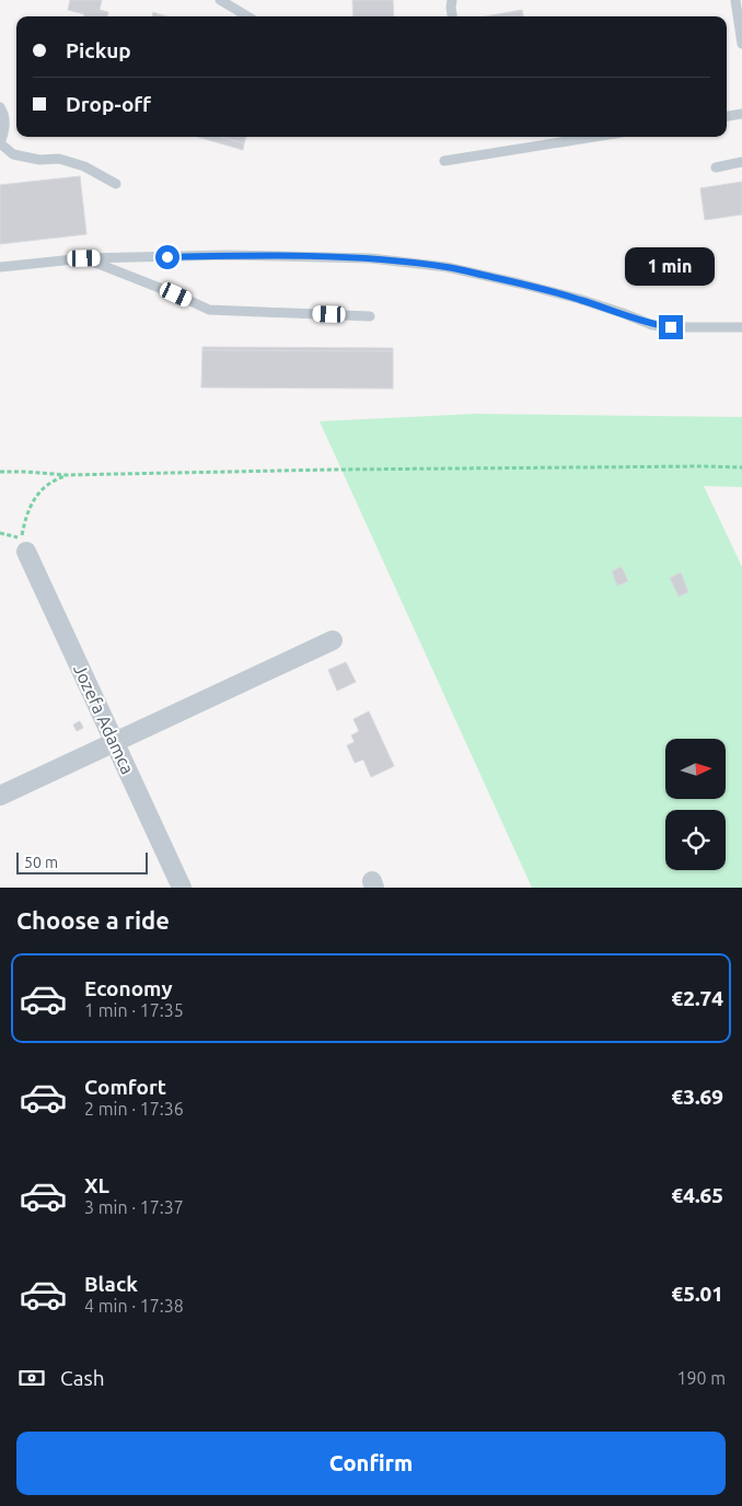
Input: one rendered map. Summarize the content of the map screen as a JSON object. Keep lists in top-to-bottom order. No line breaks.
{"streets":{"street":["Jozefa Adamca"]},"scale_bar":"50 m","north":"right","page":{"banner":["Pickup","Drop-off"],"bubble":"1 min","scale":"50 m","heading":"Choose a ride","list":[{"name":"Economy","note":"1 min · 17:35","value":"€2.74"},{"name":"Comfort","note":"2 min · 17:36","value":"€3.69"},{"name":"XL","note":"3 min · 17:37","value":"€4.65"},{"name":"Black","note":"4 min · 17:38","value":"€5.01"}],"pay":["Cash","190 m"],"buttons":"Confirm"}}
